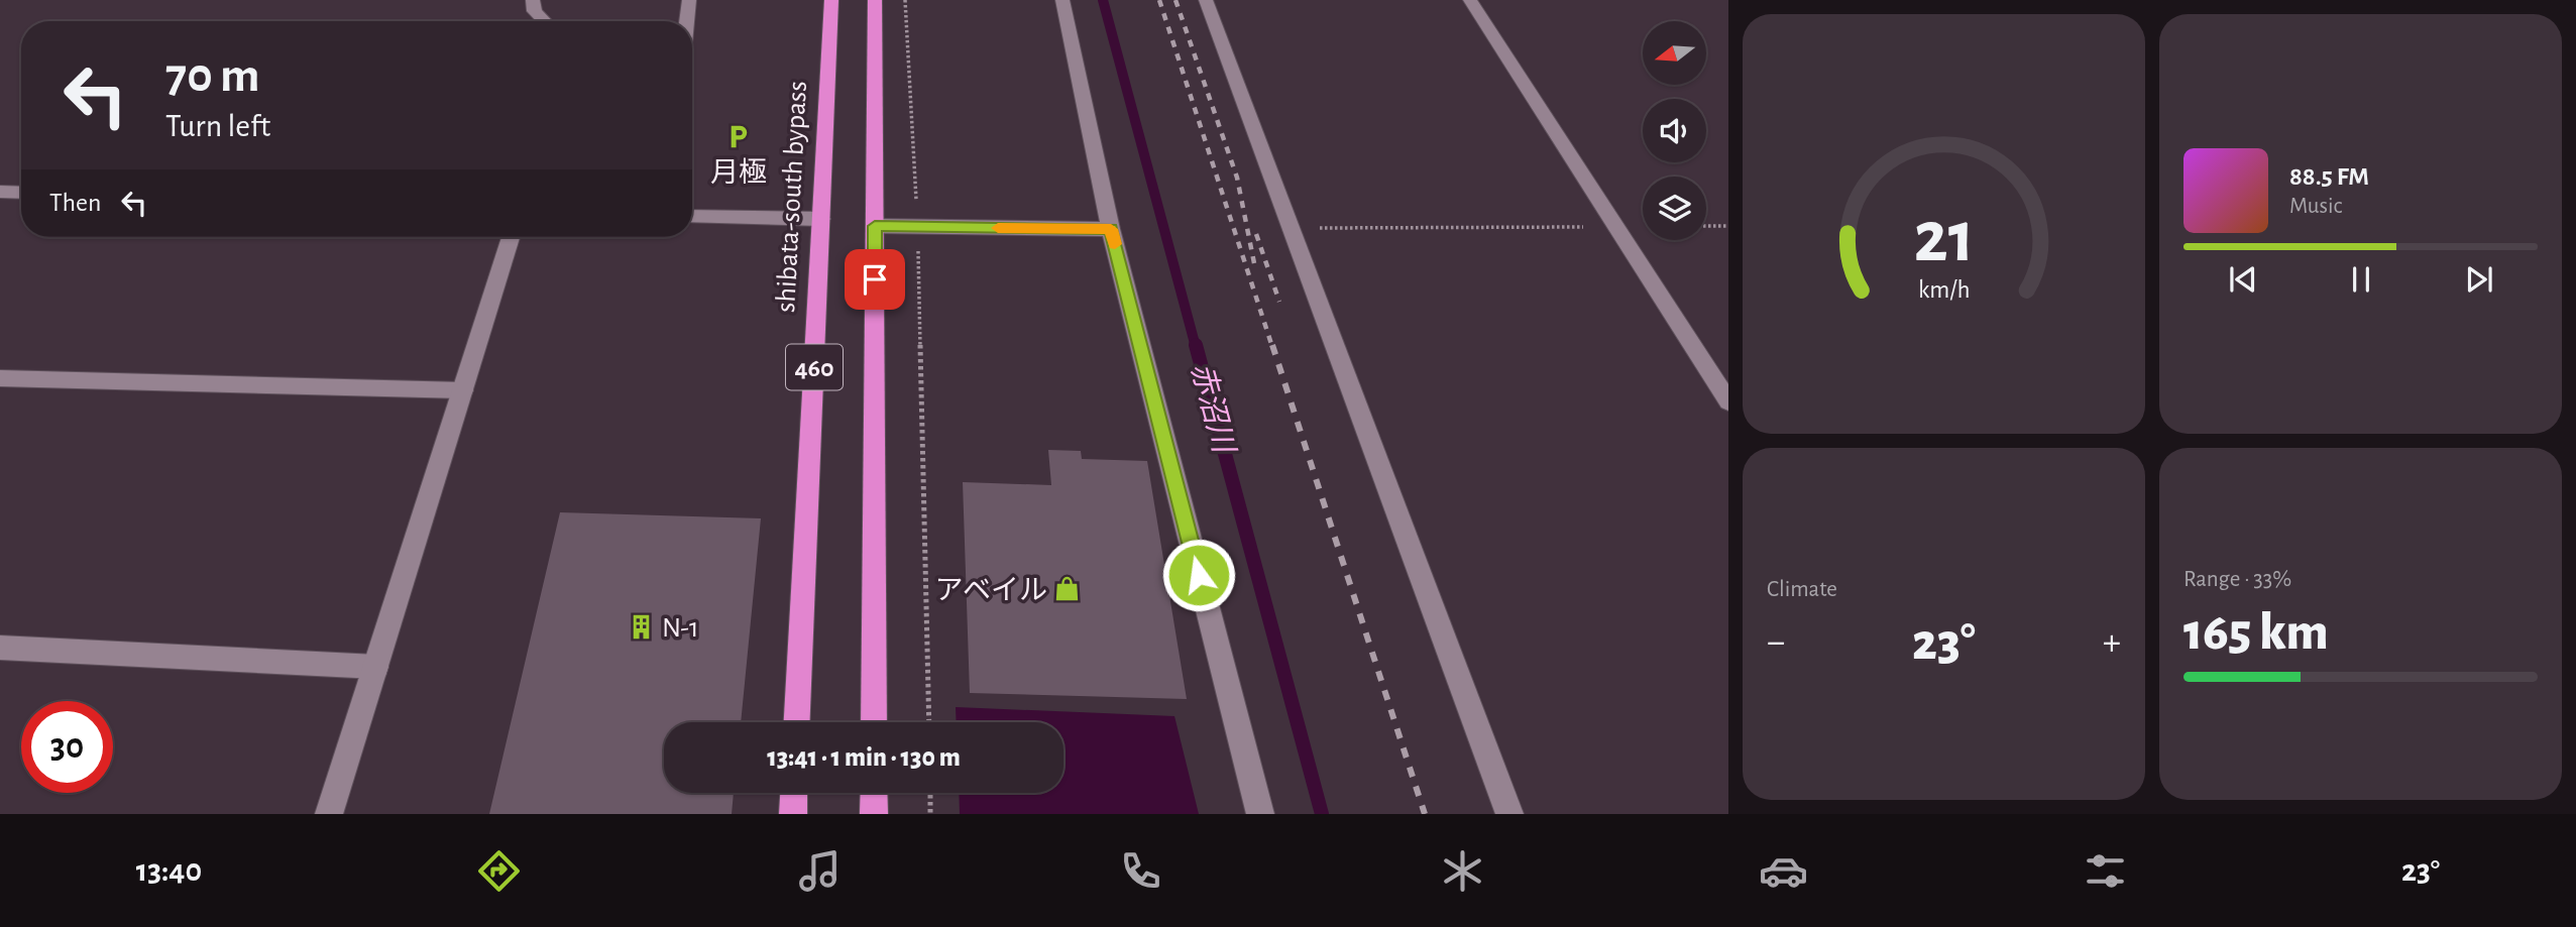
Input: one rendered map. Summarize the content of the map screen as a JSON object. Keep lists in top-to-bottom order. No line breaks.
{"streets":{"highway":["shibata-south bypass","460"]},"water":["赤沼川"],"places":{"parking":["月極"],"shop":["アベイル"],"building":["N-1"]},"north":"left","page":{"turn":["70 m","Turn left"],"song":["88.5 FM","Music"],"then":"Then","tile":["Climate",["Range · 33%","165 km"]],"heat":["−","23°","+"],"limit":"30","trip":"13:41 · 1 min · 130 m","tabs":["13:40","23°"],"gauge":["21","km/h"]}}
